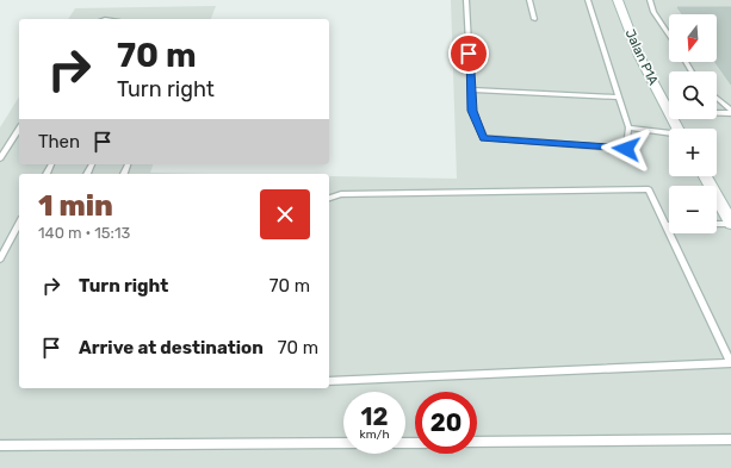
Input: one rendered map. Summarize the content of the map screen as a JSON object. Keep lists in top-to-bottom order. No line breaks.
{"streets":{"main road":["Jalan P1A"]},"north":"bottom","page":{"map_buttons":["+","−"],"turn":["70 m","Turn right"],"then":"Then","heading":["1 min","140 m · 15:13"],"list":[{"name":"Turn right","value":"70 m"},{"name":"Arrive at destination","value":"70 m"}],"speed":"12 km/h","limit":"20"}}
